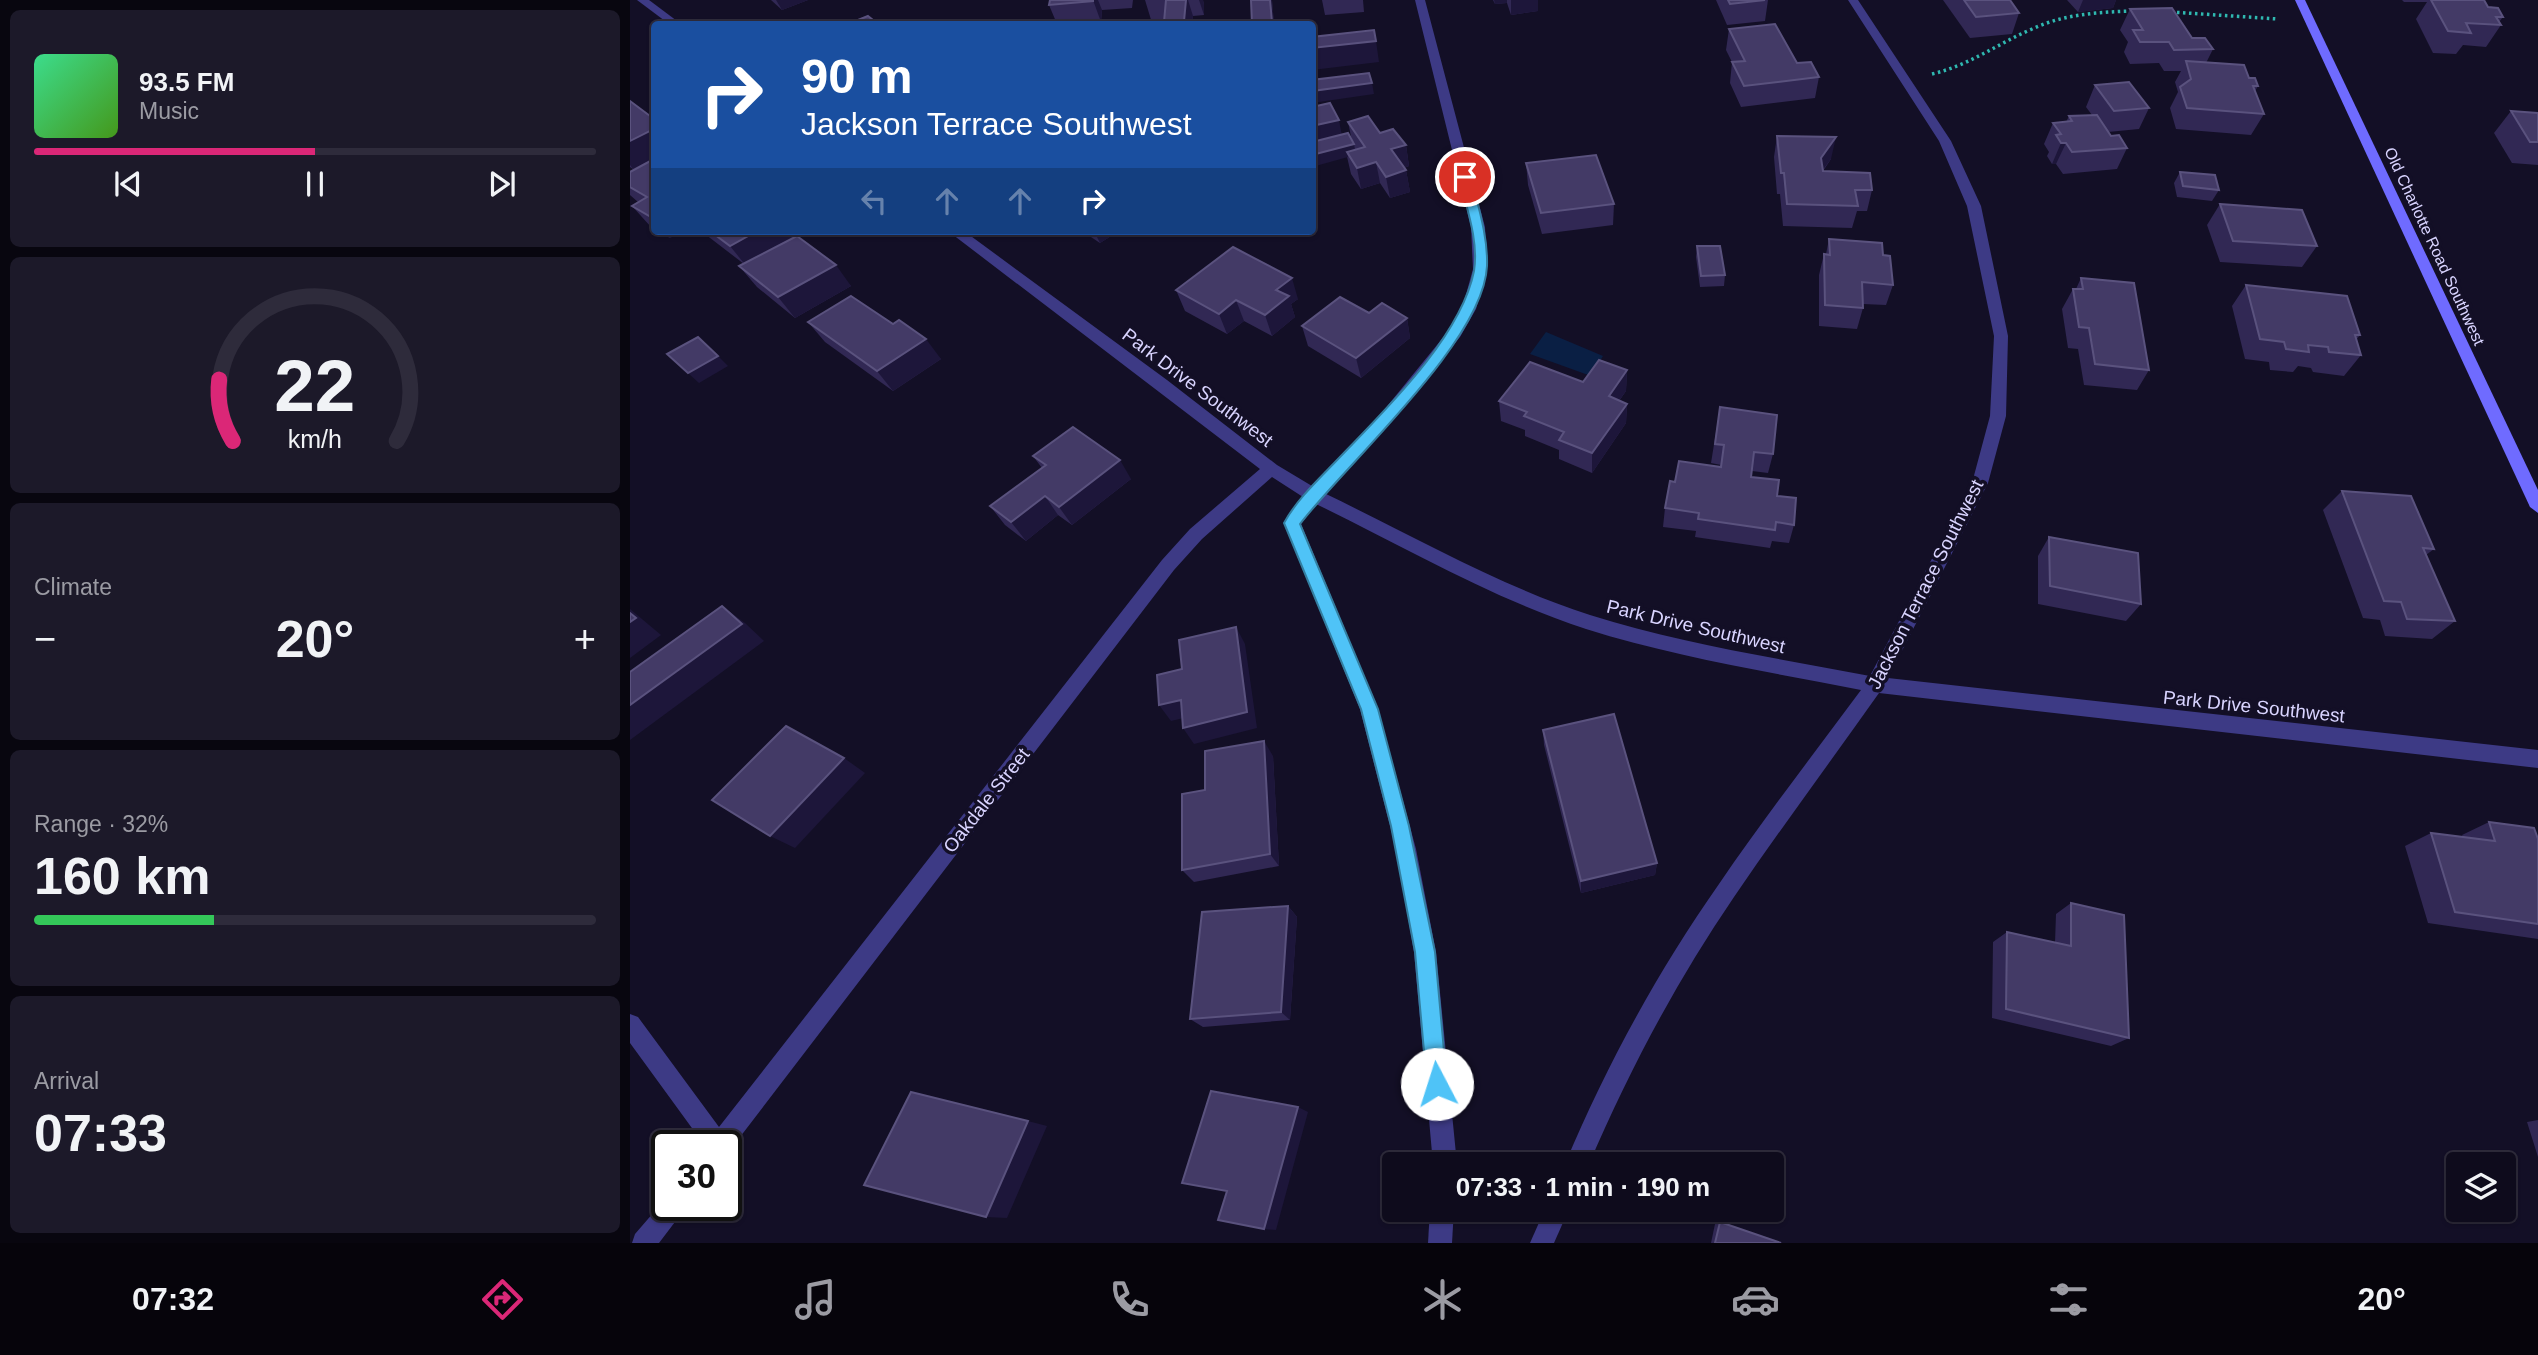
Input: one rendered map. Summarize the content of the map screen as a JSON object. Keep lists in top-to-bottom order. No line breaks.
{"streets":{"main road":["Old Charlotte Road Southwest"],"street":["Park Drive Southwest","Jackson Terrace Southwest","Oakdale Street"]},"crossings":[["Park Drive Southwest","Jackson Terrace Southwest"],["Park Drive Southwest","Oakdale Street"]],"page":{"turn":["90 m","Jackson Terrace Southwest"],"song":["93.5 FM","Music"],"tile":["Climate",["Range · 32%","160 km"],["Arrival","07:33"]],"heat":["−","20°","+"],"limit":"30","trip":"07:33 · 1 min · 190 m","tabs":["07:32","20°"],"gauge":["22","km/h"]}}
